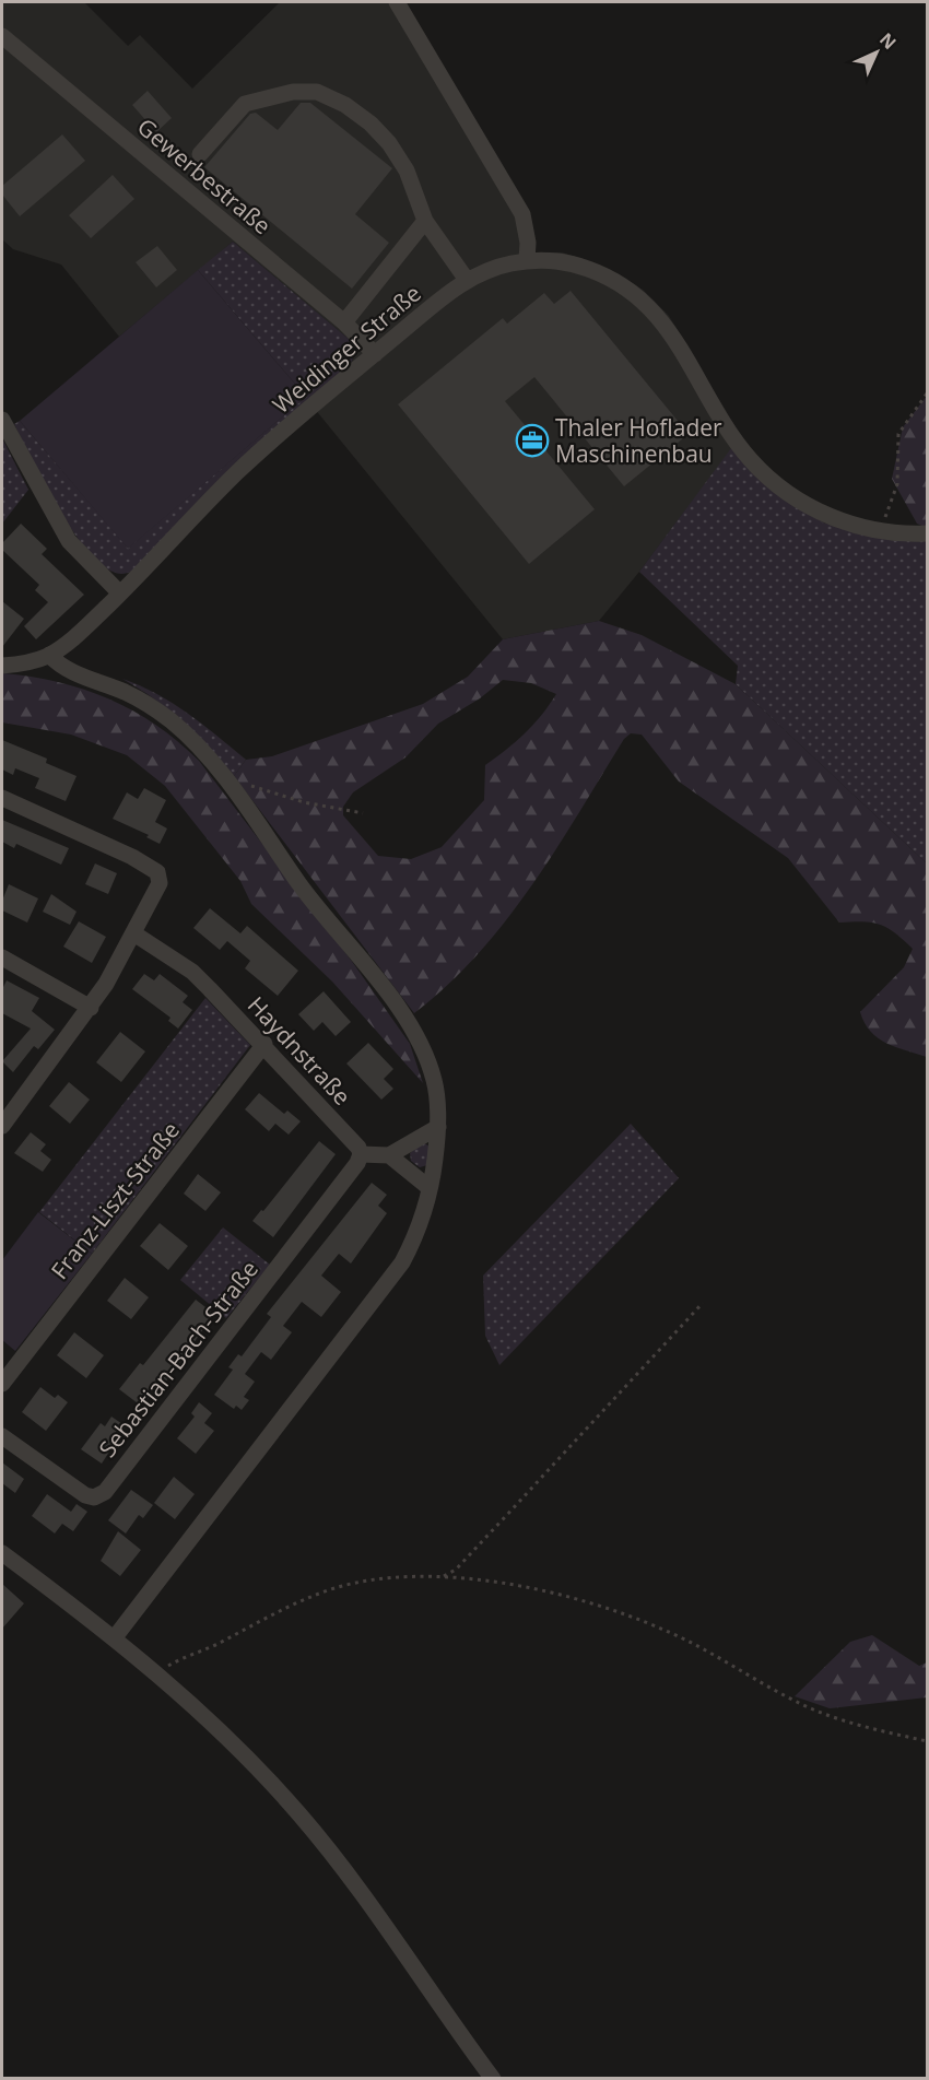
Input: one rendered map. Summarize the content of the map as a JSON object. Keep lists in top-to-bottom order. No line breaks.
{"streets":{"street":["Gewerbestraße","Weidinger Straße","Haydnstraße","Franz-Liszt-Straße","Sebastian-Bach-Straße"]},"crossings":[["Gewerbestraße","Weidinger Straße"],["Haydnstraße","Franz-Liszt-Straße"],["Haydnstraße","Sebastian-Bach-Straße"]],"places":{"office":["Thaler Hoflader Maschinenbau"]},"north":"top right"}
